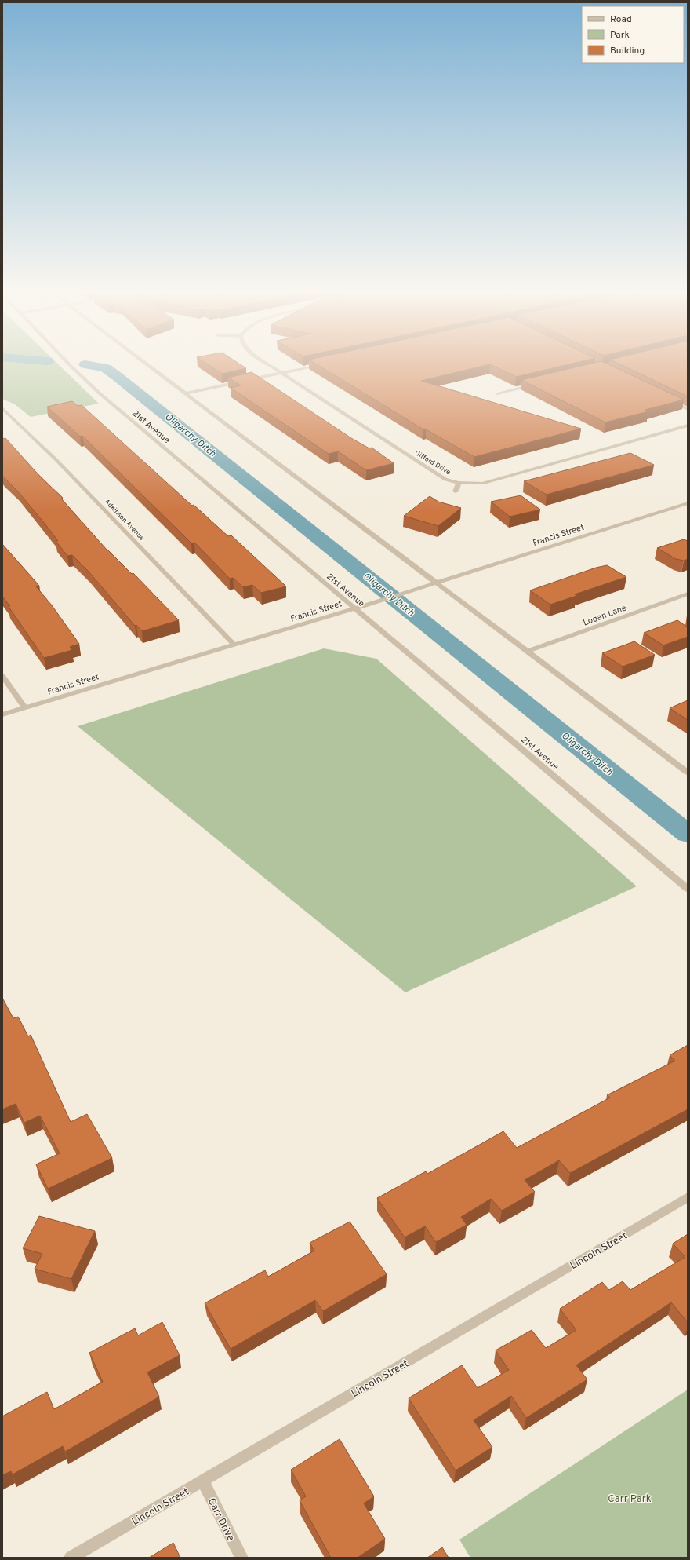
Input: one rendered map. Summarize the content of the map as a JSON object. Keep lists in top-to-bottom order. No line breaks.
{"streets":{"street":["21st Avenue","Gifford Drive","Adkinson Avenue","Francis Street","Logan Lane","Lincoln Street","Carr Drive"]},"crossings":[["21st Avenue","Francis Street"],["Adkinson Avenue","Francis Street"],["Lincoln Street","Carr Drive"]],"water":["Oligarchy Ditch"],"parks":["Carr Park"],"legend":["Road","Park","Building"]}
